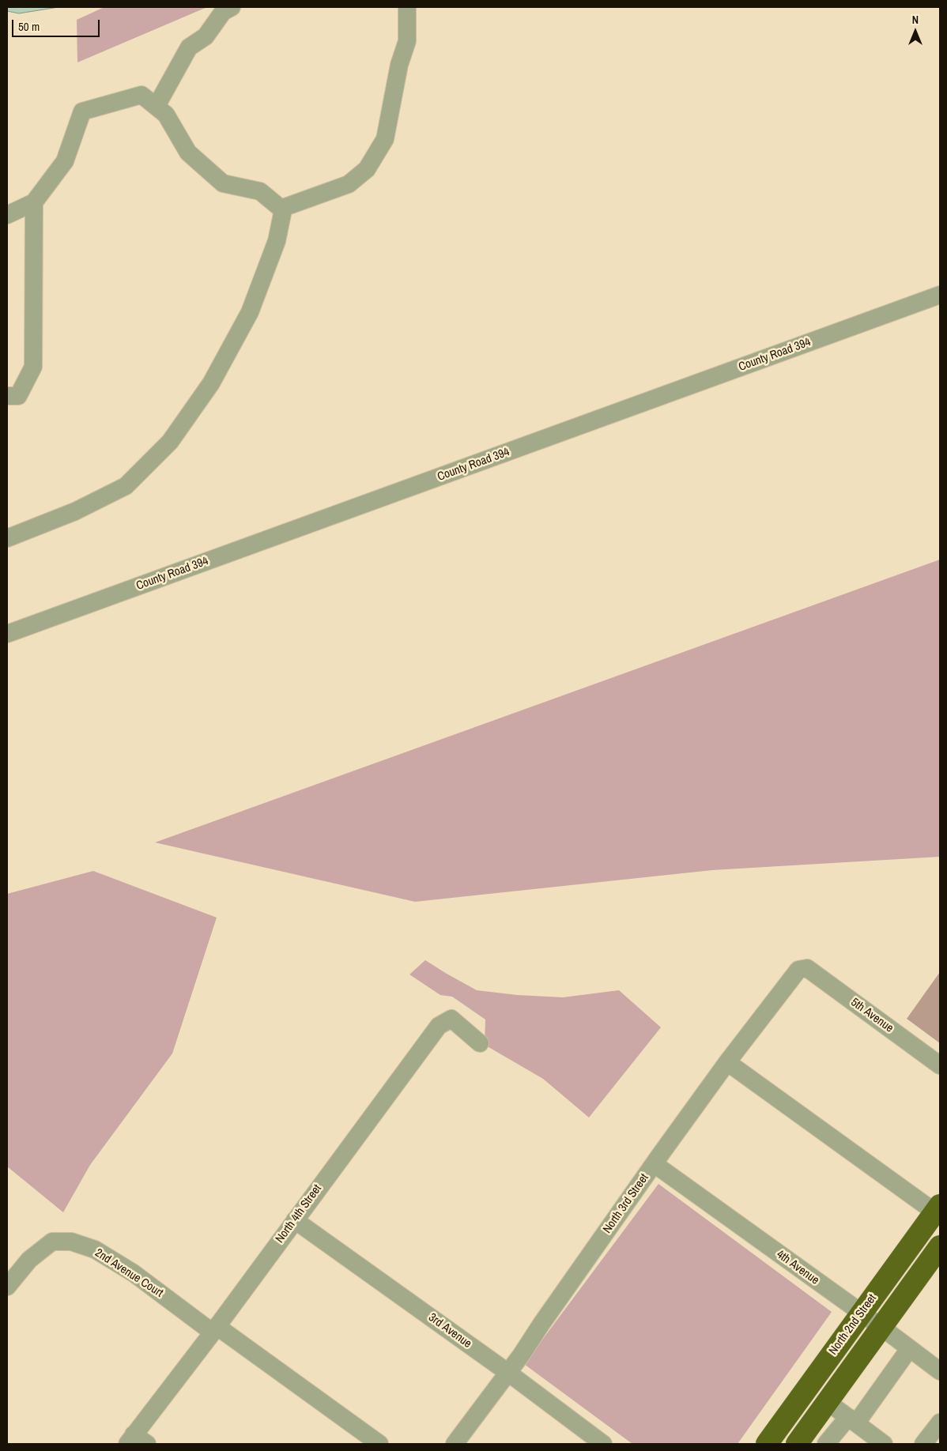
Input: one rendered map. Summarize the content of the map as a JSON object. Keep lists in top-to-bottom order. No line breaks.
{"streets":{"highway":["North 2nd Street"],"street":["County Road 394","5th Avenue","North 3rd Street","North 4th Street","4th Avenue","2nd Avenue Court","3rd Avenue"]},"crossings":[["5th Avenue","North 3rd Street"],["North 3rd Street","4th Avenue"],["North 3rd Street","3rd Avenue"],["North 4th Street","2nd Avenue Court"],["North 4th Street","3rd Avenue"],["4th Avenue","North 2nd Street"]],"scale_bar":"50 m","north":"top"}
